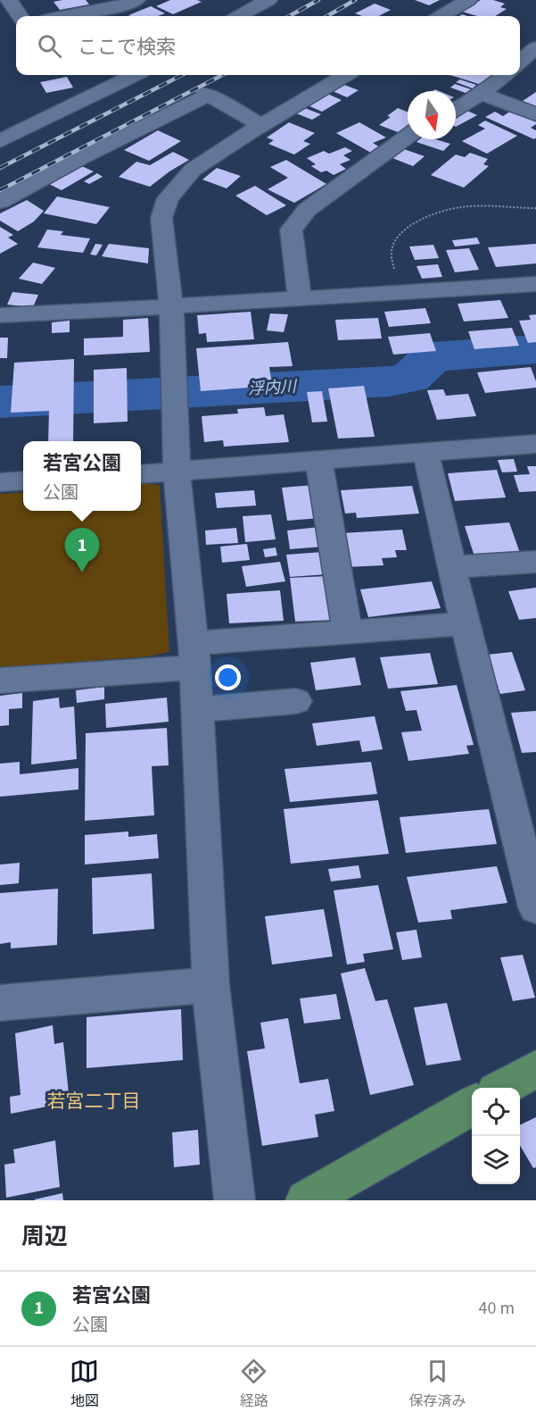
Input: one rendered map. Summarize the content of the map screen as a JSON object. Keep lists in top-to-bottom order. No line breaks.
{"districts":["若宮二丁目"],"water":["浮内川"],"north":"bottom","page":{"search":"ここで検索","popup":["若宮公園","公園"],"pins":"1","heading":"周辺","list":[{"mark":"1","name":"若宮公園","note":"公園","value":"40 m"}],"nav":["地図","経路","保存済み"]}}
